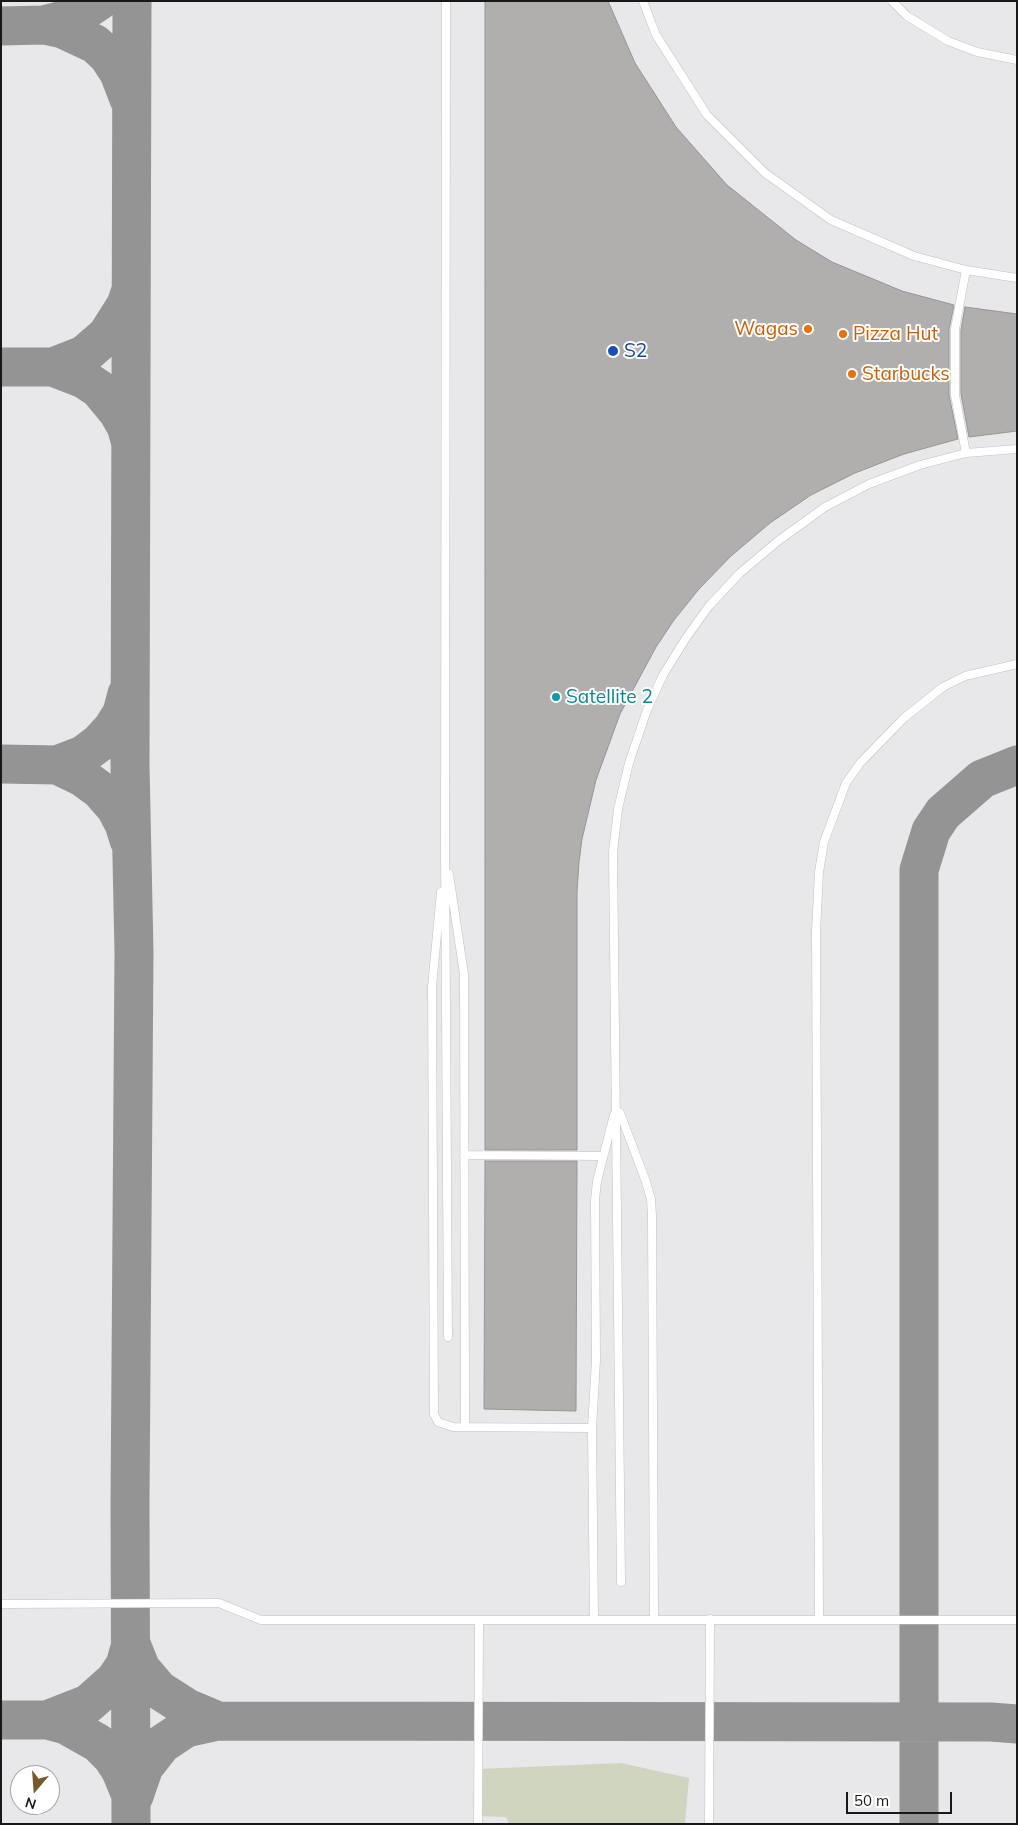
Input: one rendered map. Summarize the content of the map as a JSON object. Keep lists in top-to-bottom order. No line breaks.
{"places":["Wagas","Pizza Hut","S2","Starbucks","Satellite 2"],"scale_bar":"50 m","north":"bottom"}
